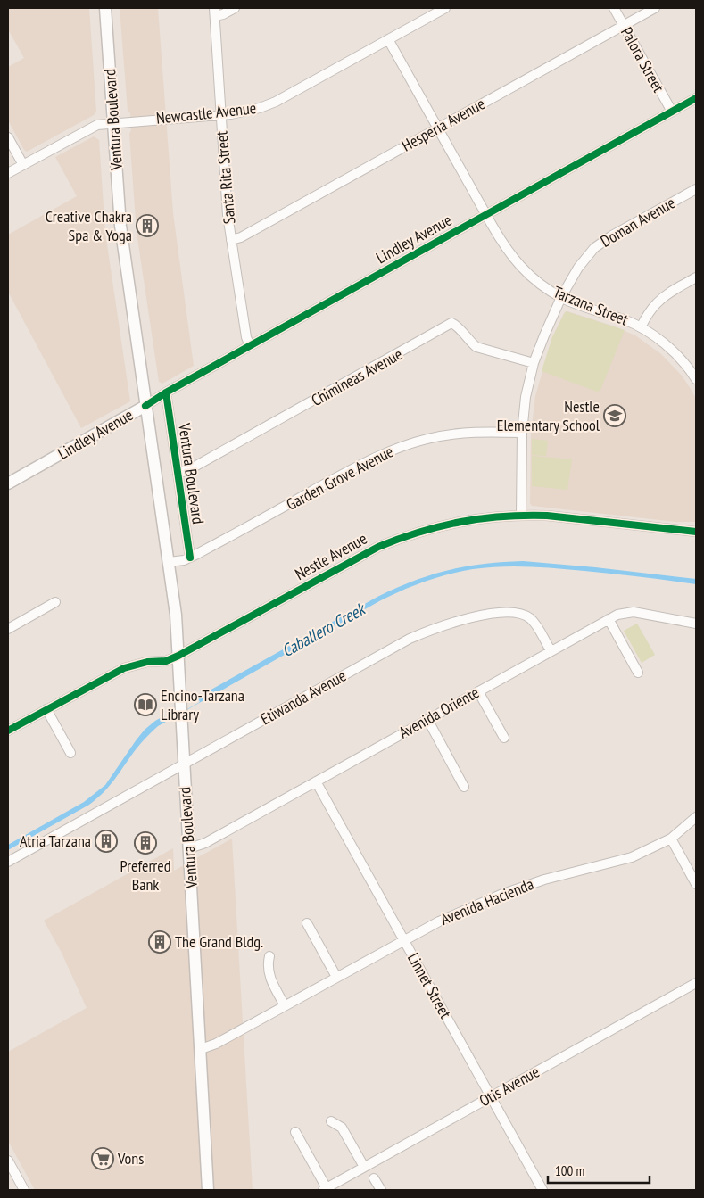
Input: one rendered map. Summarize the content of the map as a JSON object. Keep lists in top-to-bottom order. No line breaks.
{"streets":{"main road":["Ventura Boulevard","Lindley Avenue"],"street":["Palora Street","Newcastle Avenue","Hesperia Avenue","Santa Rita Street","Doman Avenue","Tarzana Street","Chimineas Avenue","Garden Grove Avenue","Nestle Avenue","Etiwanda Avenue","Avenida Oriente","Avenida Hacienda","Linnet Street","Otis Avenue"]},"crossings":[["Palora Street","Hesperia Avenue"],["Palora Street","Lindley Avenue"],["Newcastle Avenue","Ventura Boulevard"],["Newcastle Avenue","Santa Rita Street"],["Newcastle Avenue","Tarzana Street"],["Ventura Boulevard","Lindley Avenue"],["Ventura Boulevard","Chimineas Avenue"],["Ventura Boulevard","Garden Grove Avenue"],["Ventura Boulevard","Nestle Avenue"],["Ventura Boulevard","Etiwanda Avenue"],["Ventura Boulevard","Avenida Oriente"],["Ventura Boulevard","Avenida Hacienda"],["Hesperia Avenue","Santa Rita Street"],["Hesperia Avenue","Tarzana Street"],["Santa Rita Street","Lindley Avenue"],["Doman Avenue","Tarzana Street"],["Doman Avenue","Chimineas Avenue"],["Doman Avenue","Garden Grove Avenue"],["Doman Avenue","Nestle Avenue"],["Lindley Avenue","Tarzana Street"],["Etiwanda Avenue","Avenida Oriente"],["Avenida Oriente","Linnet Street"],["Avenida Hacienda","Linnet Street"],["Linnet Street","Otis Avenue"]],"water":["Caballero Creek"],"places":{"building":["Creative Chakra Spa & Yoga","Atria Tarzana","Preferred Bank","The Grand Bldg."],"school or university":["Nestle Elementary School"],"library":["Encino-Tarzana Library"],"supermarket":["Vons"]},"scale_bar":"100 m"}
